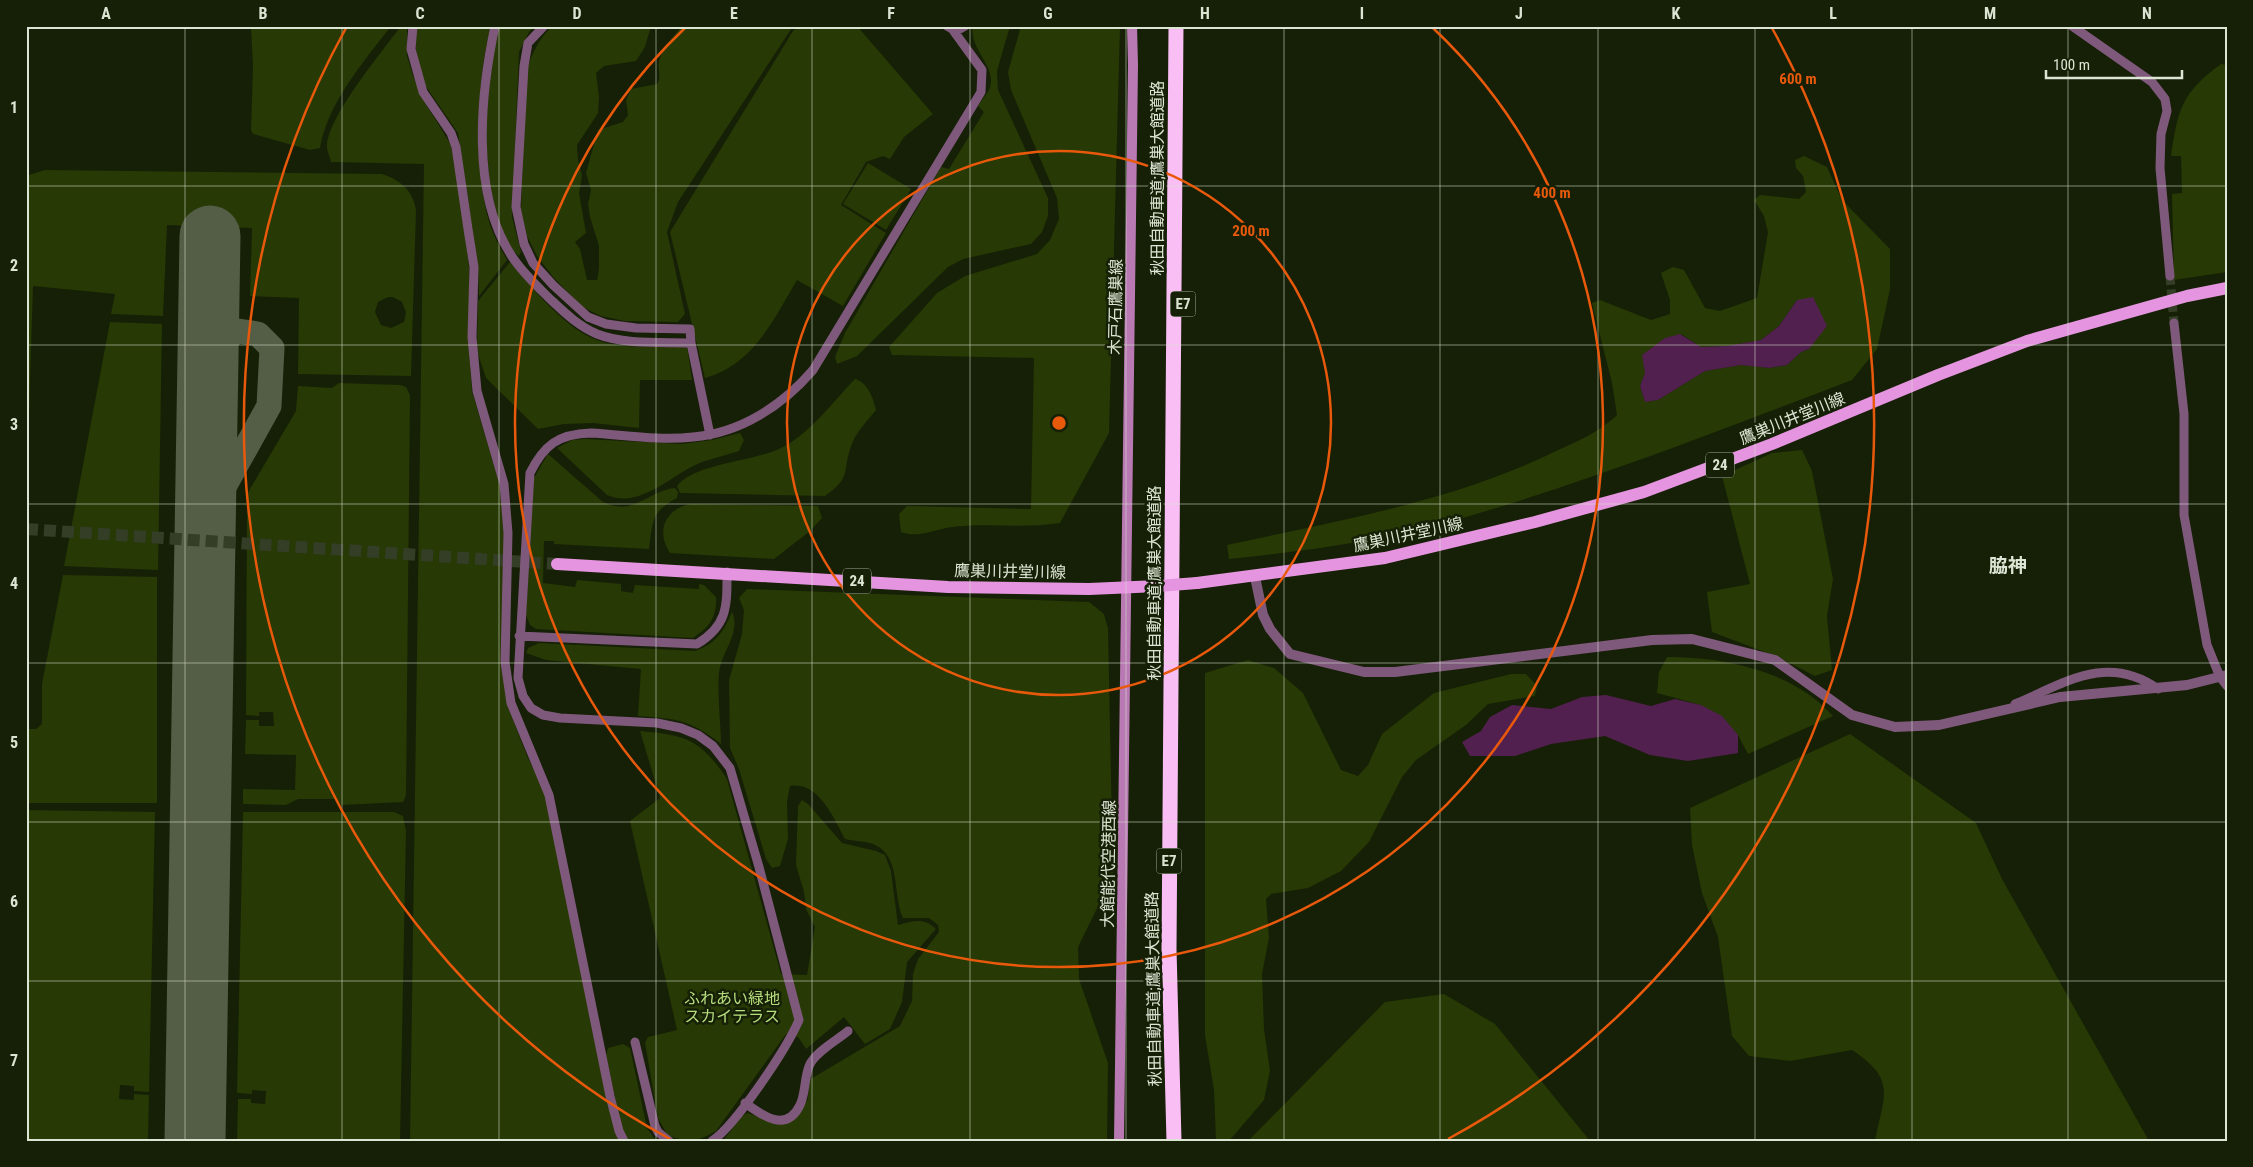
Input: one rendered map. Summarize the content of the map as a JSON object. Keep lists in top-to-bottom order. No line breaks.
{"streets":{"highway":["秋田自動車道;鷹巣大館道路","E7"],"main road":["木戸石鷹巣線","鷹巣川井堂川線","24","大館能代空港西線"]},"crossings":[["木戸石鷹巣線","鷹巣川井堂川線"],["木戸石鷹巣線","大館能代空港西線"],["鷹巣川井堂川線","大館能代空港西線"]],"districts":["脇神"],"parks":["ふれあい緑地 スカイテラス"],"scale_bar":"100 m","grid":{"columns":["A","B","C","D","E","F","G","H","I","J","K","L","M","N"],"rows":["1","2","3","4","5","6","7"]},"rings":["600 m","400 m","200 m"]}
